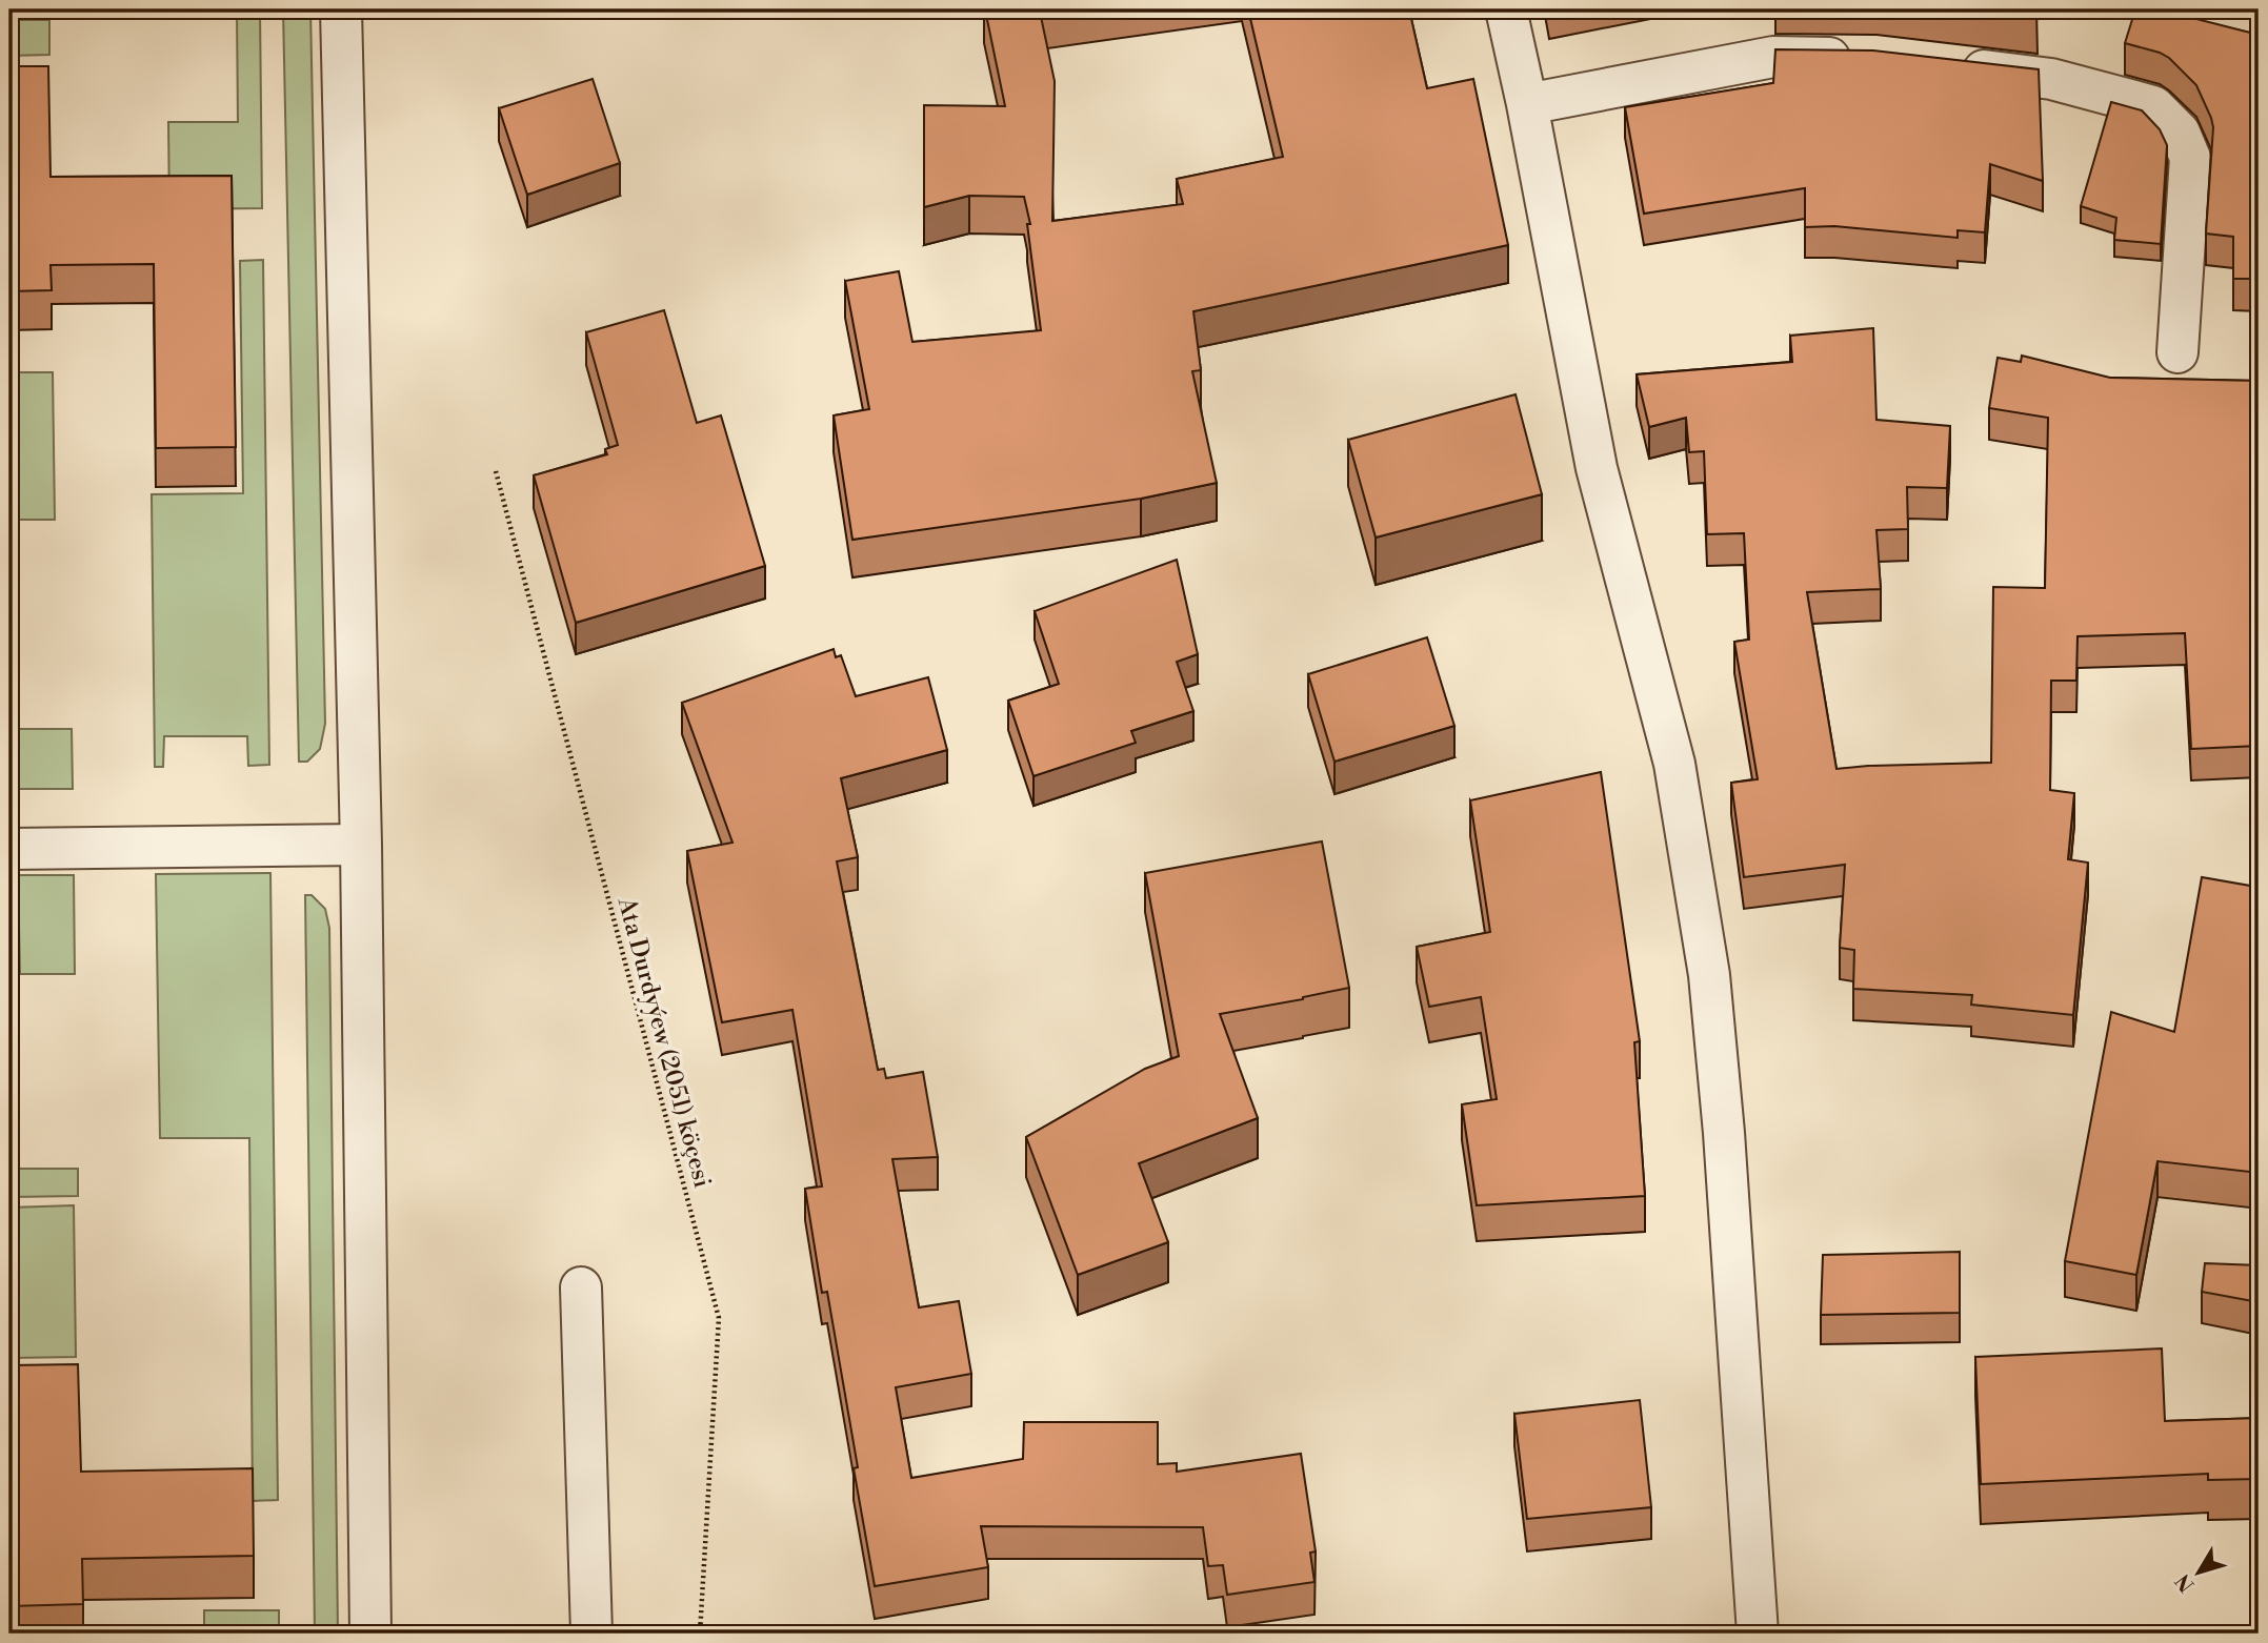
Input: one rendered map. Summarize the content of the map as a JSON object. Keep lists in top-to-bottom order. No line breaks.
{"streets":{"path":["Ata Durdyýew (2051) köçesi"]},"north":"bottom left"}
